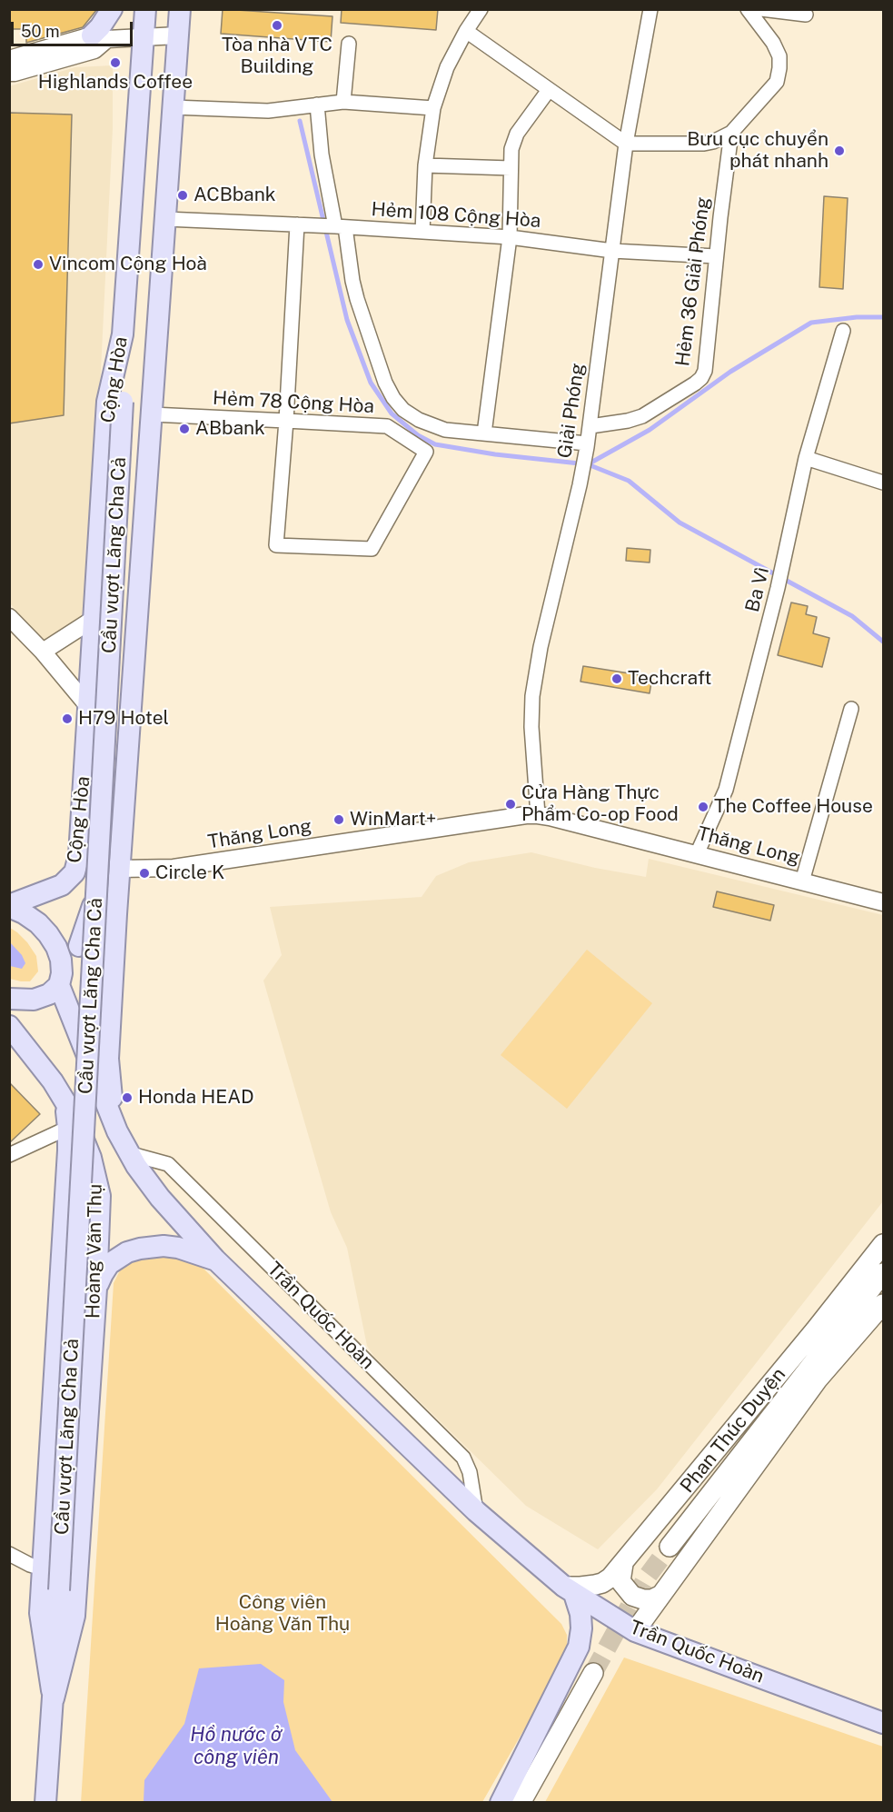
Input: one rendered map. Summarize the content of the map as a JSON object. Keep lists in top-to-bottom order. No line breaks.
{"streets":{"main road":["Cộng Hòa","Cầu vượt Lăng Cha Cả","Hoàng Văn Thụ","Trần Quốc Hoàn","Phan Thúc Duyện"],"street":["Hẻm 108 Cộng Hòa","Hẻm 36 Giải Phóng","Hẻm 78 Cộng Hòa","Giải Phóng","Ba Vì","Thăng Long"]},"crossings":[["Hẻm 108 Cộng Hòa","Hẻm 36 Giải Phóng"],["Hẻm 108 Cộng Hòa","Cộng Hòa"],["Hẻm 108 Cộng Hòa","Giải Phóng"],["Hẻm 36 Giải Phóng","Giải Phóng"],["Cộng Hòa","Hẻm 78 Cộng Hòa"],["Cộng Hòa","Cầu vượt Lăng Cha Cả"],["Cộng Hòa","Thăng Long"],["Cộng Hòa","Trần Quốc Hoàn"],["Giải Phóng","Thăng Long"],["Cầu vượt Lăng Cha Cả","Hoàng Văn Thụ"],["Ba Vì","Thăng Long"],["Trần Quốc Hoàn","Phan Thúc Duyện"]],"water":["Hồ nước ở công viên"],"parks":["Công viên Hoàng Văn Thụ"],"places":["Tòa nhà VTC Building","Highlands Coffee","Bưu cục chuyển phát nhanh","ACBbank","Vincom Cộng Hoà","ABbank","Techcraft","H79 Hotel","Cửa Hàng Thực Phẩm Co-op Food","The Coffee House","WinMart+","Circle K","Honda HEAD"],"scale_bar":"50 m"}
